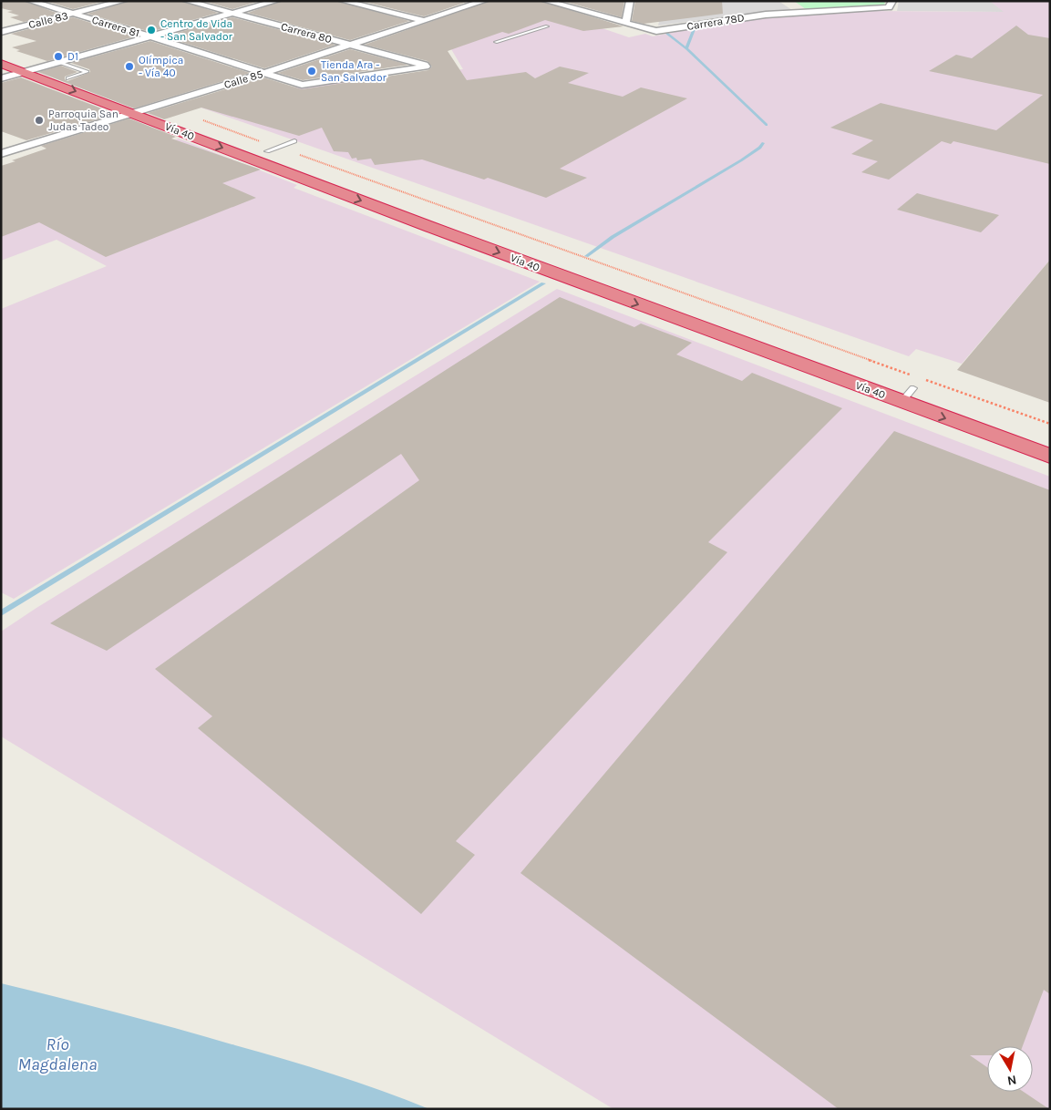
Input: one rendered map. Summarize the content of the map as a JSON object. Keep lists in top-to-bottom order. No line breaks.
{"streets":{"highway":["Vía 40"],"street":["Calle 83","Carrera 78D","Carrera 81","Carrera 80","Calle 85"]},"crossings":[["Calle 83","Carrera 81"],["Carrera 81","Carrera 80"],["Carrera 81","Calle 85"],["Carrera 80","Calle 85"],["Calle 85","Vía 40"]],"water":["Río Magdalena"],"places":["Centro de Vida - San Salvador","D1","Olímpica - Vía 40","Tienda Ara - San Salvador","Parroquia San Judas Tadeo"],"north":"bottom"}
